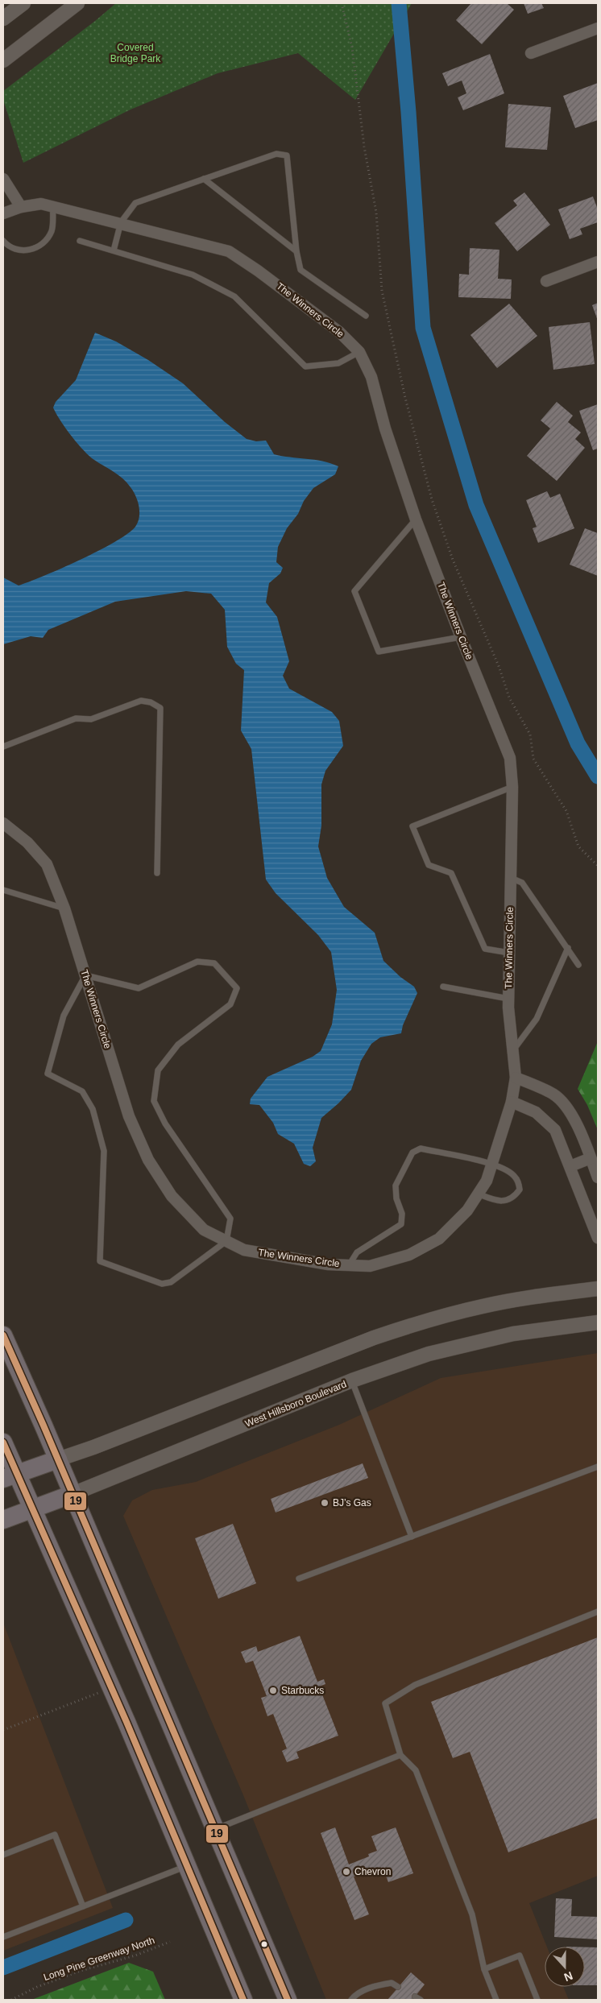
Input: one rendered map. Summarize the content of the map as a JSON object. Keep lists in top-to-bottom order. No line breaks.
{"streets":{"main road":["West Hillsboro Boulevard"],"street":["The Winners Circle"],"path":["Long Pine Greenway North"]},"parks":["Covered Bridge Park"],"places":["BJ’s Gas","Starbucks","Chevron"],"lines":["transit line 19"],"north":"bottom"}
